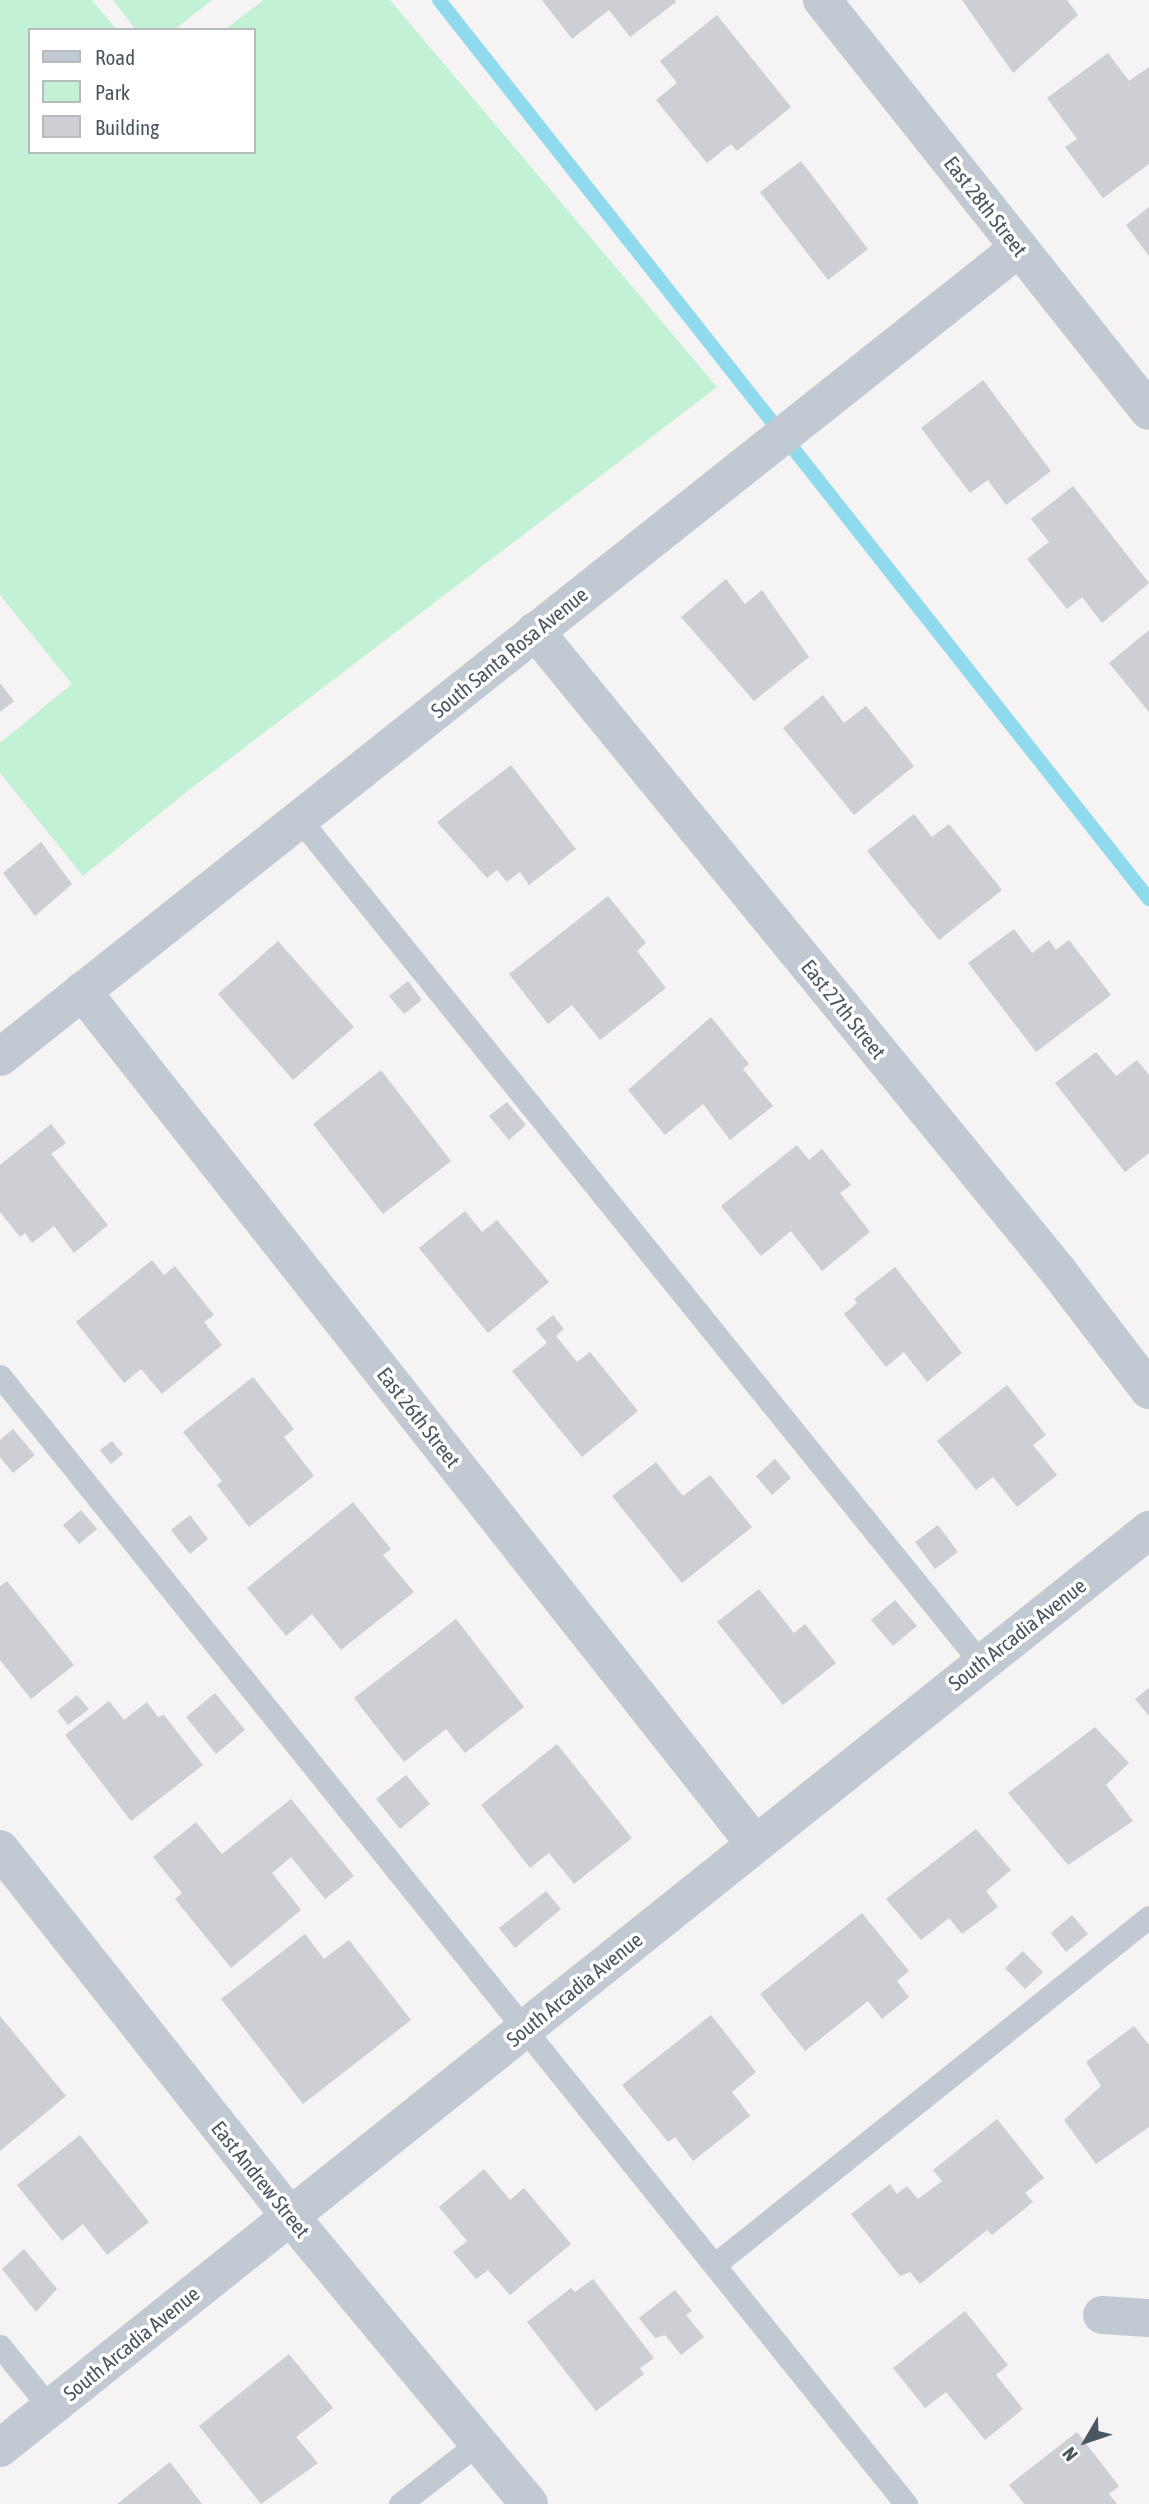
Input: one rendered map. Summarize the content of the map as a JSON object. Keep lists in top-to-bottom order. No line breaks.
{"streets":{"street":["East 28th Street","South Santa Rosa Avenue","East 27th Street","East 26th Street","South Arcadia Avenue","East Andrew Street"]},"crossings":[["East 28th Street","South Santa Rosa Avenue"],["South Santa Rosa Avenue","East 27th Street"],["South Santa Rosa Avenue","East 26th Street"],["East 26th Street","South Arcadia Avenue"],["South Arcadia Avenue","East Andrew Street"]],"legend":["Road","Park","Building"],"north":"bottom left"}
